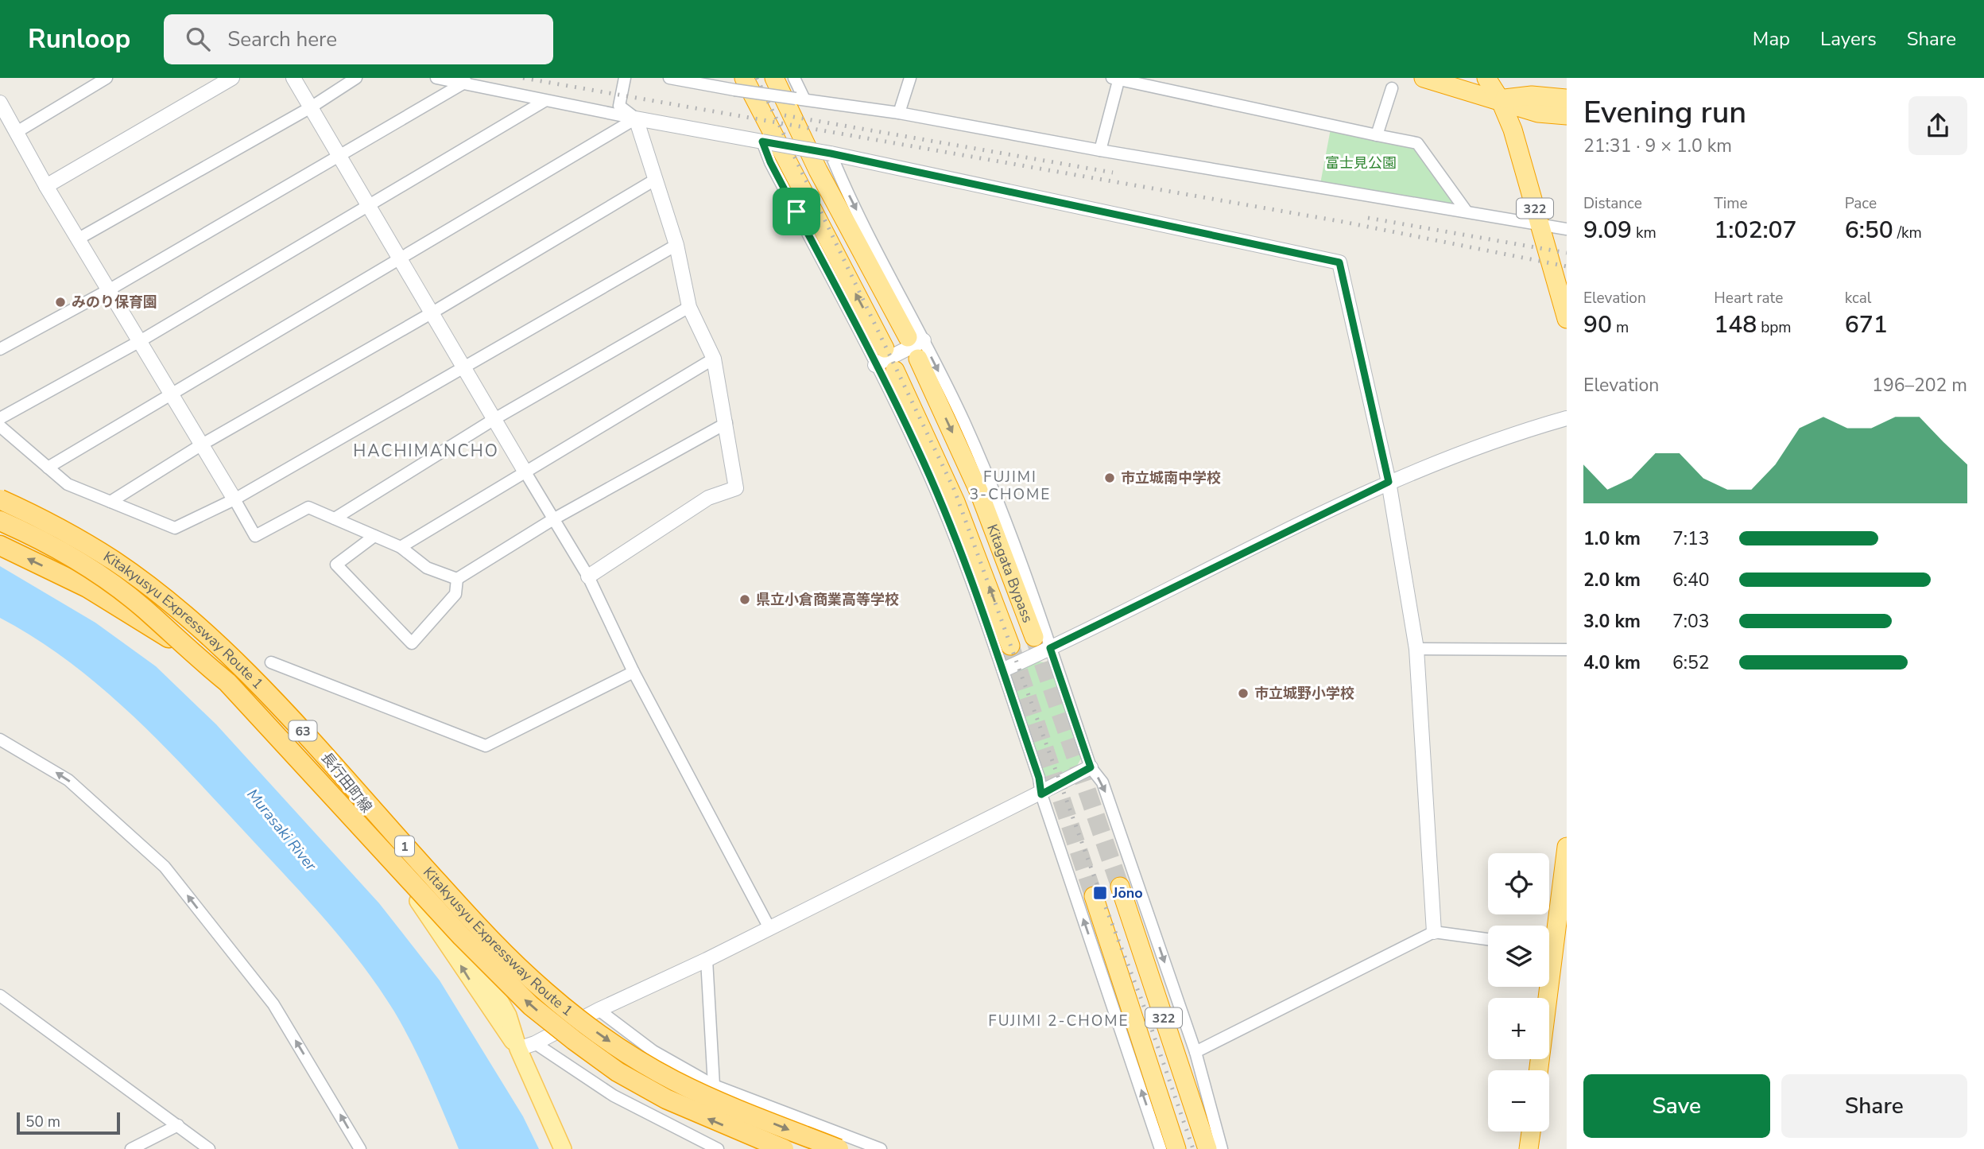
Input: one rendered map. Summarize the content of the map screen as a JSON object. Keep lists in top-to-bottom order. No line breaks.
{"streets":{"highway":["322","Kitagata Bypass","Kitakyusyu Expressway Route 1","1"],"main road":["63","長行田町線"]},"crossings":[["Kitakyusyu Expressway Route 1","長行田町線"]],"districts":["HACHIMANCHO","FUJIMI 3-CHOME","FUJIMI 2-CHOME"],"water":["Murasaki River"],"parks":["富士見公園"],"places":{"other":["みのり保育園","市立城南中学校","県立小倉商業高等学校","市立城野小学校"],"transit":["Jōno"]},"scale_bar":"50 m","page":{"header":"Runloop","search":"Search here","nav":["Map","Layers","Share"],"heading":["Evening run","21:31 · 9 × 1.0 km"],"stats":[["Distance","9.09 km"],["Time","1:02:07"],["Pace","6:50 /km"],["Elevation","90 m"],["Heart rate","148 bpm"],["kcal","671"]],"chart":["Elevation","196–202 m"],"list":[{"name":"1.0 km","note":"7:13"},{"name":"2.0 km","note":"6:40"},{"name":"3.0 km","note":"7:03"},{"name":"4.0 km","note":"6:52"}],"map_buttons":["+","−"],"buttons":["Save","Share"],"scale":"50 m"}}
